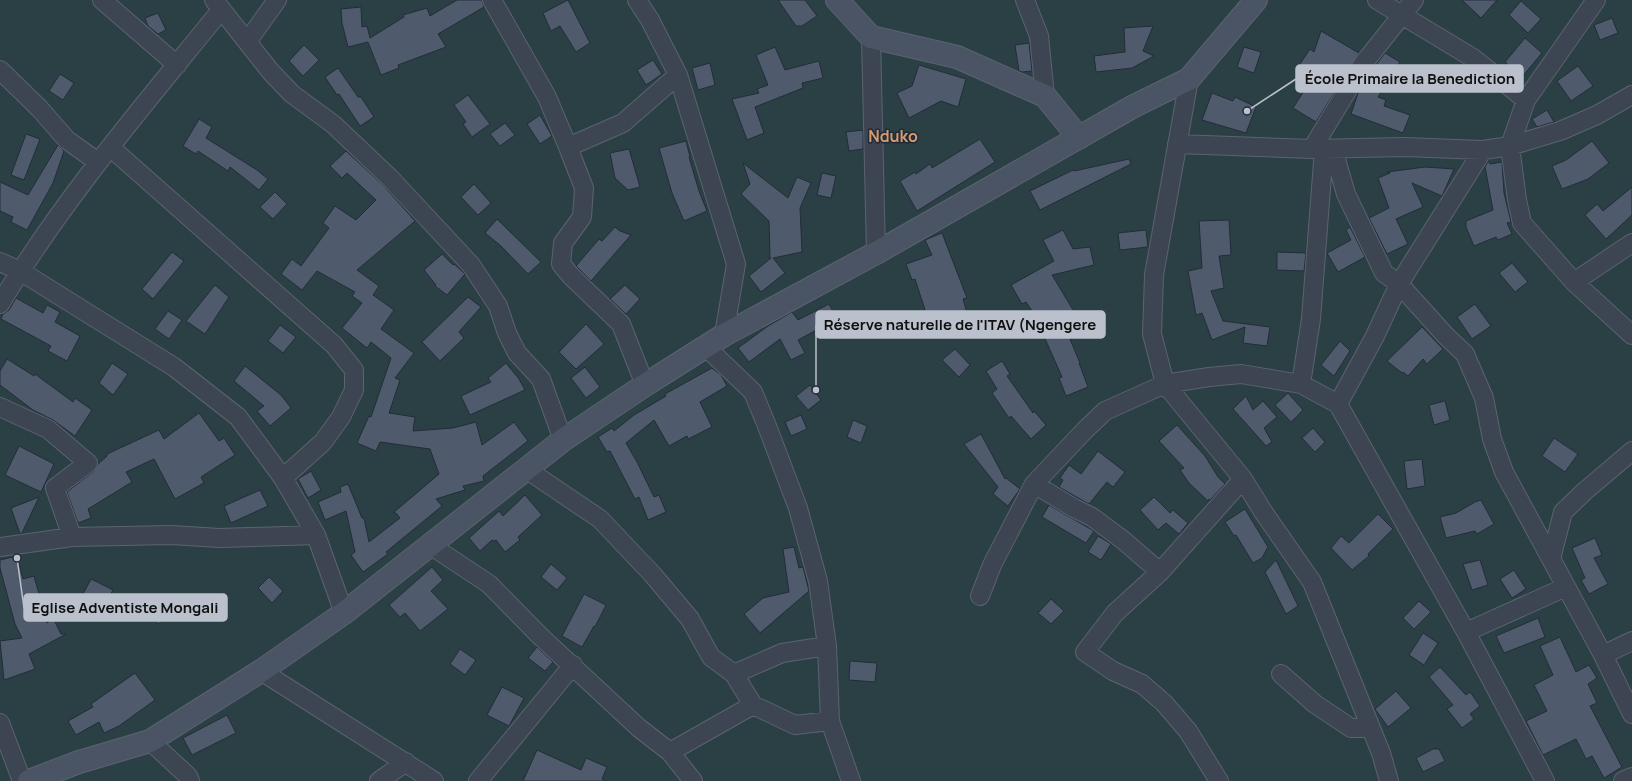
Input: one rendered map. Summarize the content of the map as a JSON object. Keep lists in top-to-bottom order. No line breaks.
{"districts":["Nduko"],"places":["École Primaire la Benediction","Réserve naturelle de l'ITAV (Ngengere","Eglise Adventiste Mongali"]}
